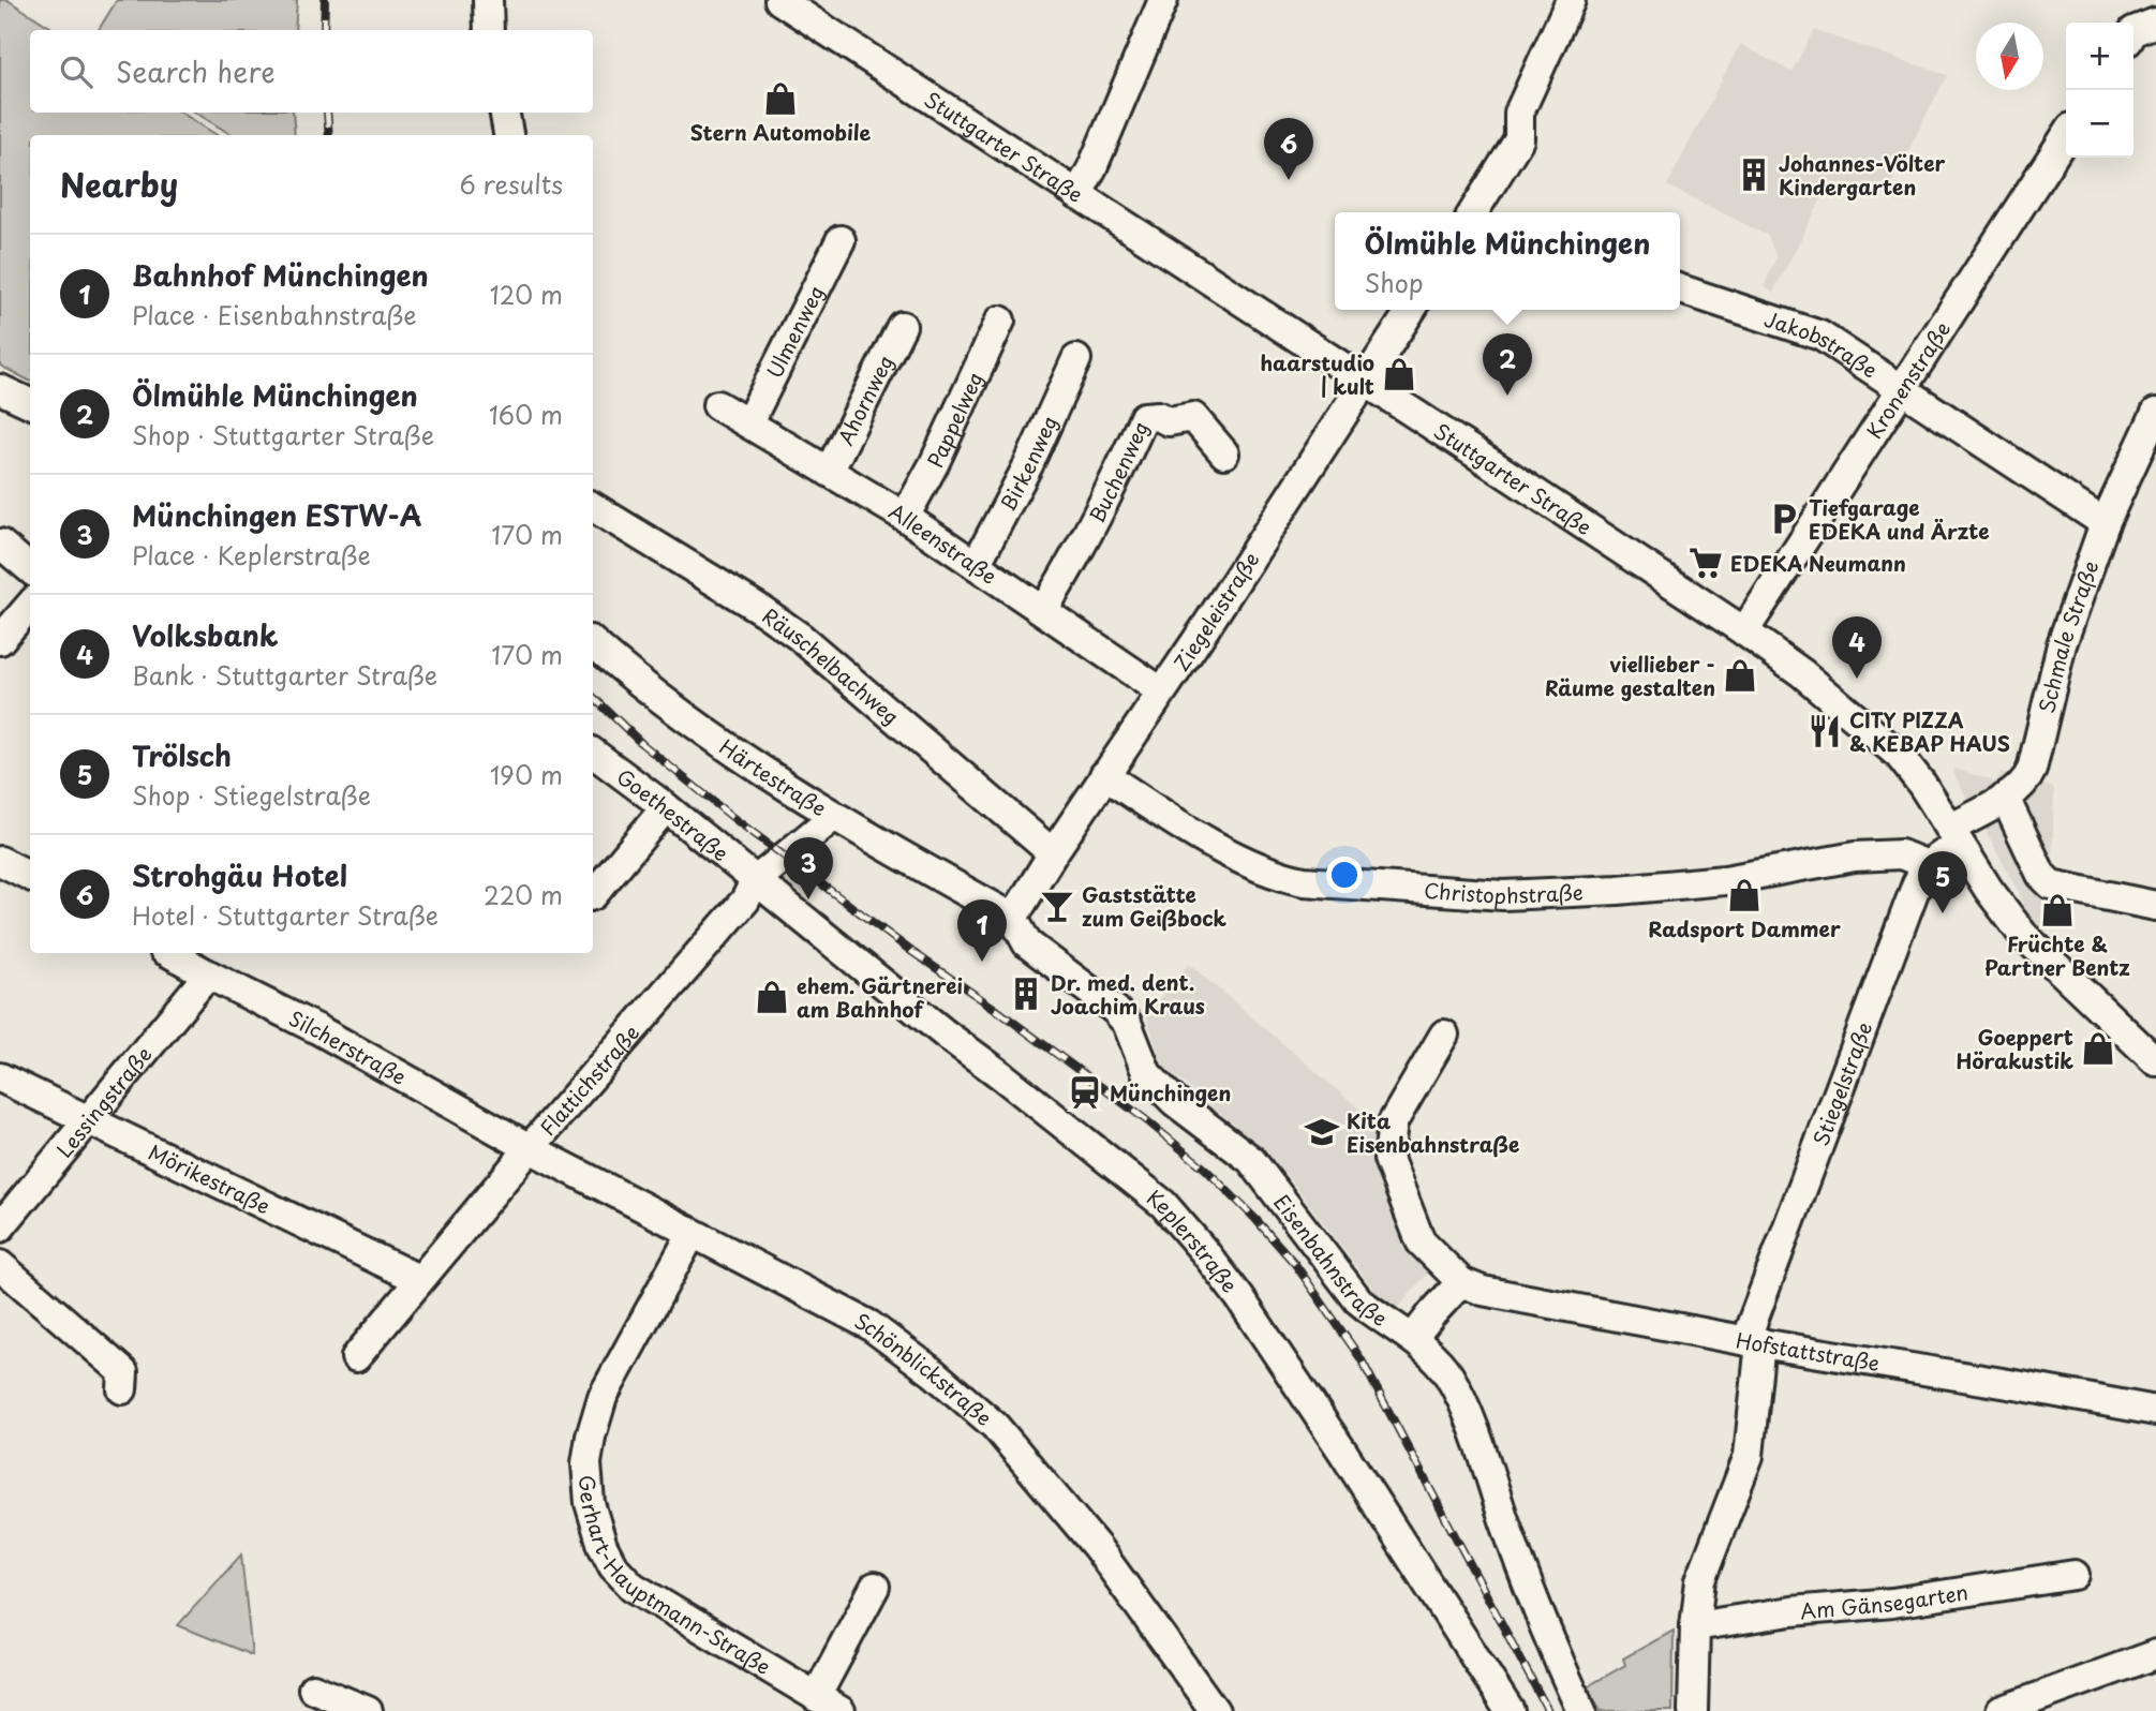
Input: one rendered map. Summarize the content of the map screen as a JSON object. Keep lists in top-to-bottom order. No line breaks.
{"streets":{"street":["Stuttgarter Straße","Ulmenweg","Jakobstraße","Kronenstraße","Ahornweg","Pappelweg","Birkenweg","Buchenweg","Alleenstraße","Ziegeleistraße","Schmale Straße","Räuschelbachweg","Härtestraße","Goethestraße","Christophstraße","Silcherstraße","Flattichstraße","Stiegelstraße","Lessingstraße","Mörikestraße","Keplerstraße","Eisenbahnstraße","Hofstattstraße","Schönblickstraße","Gerhart-Hauptmann-Straße","Am Gänsegarten"]},"crossings":[["Stuttgarter Straße","Kronenstraße"],["Stuttgarter Straße","Ziegeleistraße"],["Stuttgarter Straße","Stiegelstraße"],["Ulmenweg","Alleenstraße"],["Jakobstraße","Kronenstraße"],["Jakobstraße","Schmale Straße"],["Ahornweg","Alleenstraße"],["Pappelweg","Alleenstraße"],["Birkenweg","Alleenstraße"],["Buchenweg","Alleenstraße"],["Alleenstraße","Ziegeleistraße"],["Ziegeleistraße","Räuschelbachweg"],["Ziegeleistraße","Christophstraße"],["Ziegeleistraße","Eisenbahnstraße"],["Härtestraße","Flattichstraße"],["Härtestraße","Eisenbahnstraße"],["Goethestraße","Flattichstraße"],["Goethestraße","Keplerstraße"],["Christophstraße","Stiegelstraße"],["Silcherstraße","Flattichstraße"],["Silcherstraße","Lessingstraße"],["Silcherstraße","Schönblickstraße"],["Flattichstraße","Mörikestraße"],["Flattichstraße","Keplerstraße"],["Flattichstraße","Schönblickstraße"],["Stiegelstraße","Hofstattstraße"],["Stiegelstraße","Am Gänsegarten"],["Lessingstraße","Mörikestraße"],["Schönblickstraße","Gerhart-Hauptmann-Straße"]],"places":{"shop":["Stern Automobile","haarstudio | kult","viellieber - Räume gestalten","Radsport Dammer","Früchte & Partner Bentz","ehem. Gärtnerei am Bahnhof","Goeppert Hörakustik"],"building":["Johannes-Völter Kindergarten","Dr. med. dent. Joachim Kraus"],"parking":["Tiefgarage EDEKA und Ärzte"],"supermarket":["EDEKA Neumann"],"restaurant":["CITY PIZZA & KEBAP HAUS"],"bar":["Gaststätte zum Geißbock"],"station":["Münchingen"],"school or university":["Kita Eisenbahnstraße"]},"north":"bottom","page":{"map_buttons":["+","−"],"search":"Search here","pins":["6","2","4","3","5","1"],"heading":["Nearby","6 results"],"popup":["Ölmühle Münchingen","Shop"],"list":[{"mark":"1","name":"Bahnhof Münchingen","note":"Place · Eisenbahnstraße","value":"120 m"},{"mark":"2","name":"Ölmühle Münchingen","note":"Shop · Stuttgarter Straße","value":"160 m"},{"mark":"3","name":"Münchingen ESTW-A","note":"Place · Keplerstraße","value":"170 m"},{"mark":"4","name":"Volksbank","note":"Bank · Stuttgarter Straße","value":"170 m"},{"mark":"5","name":"Trölsch","note":"Shop · Stiegelstraße","value":"190 m"},{"mark":"6","name":"Strohgäu Hotel","note":"Hotel · Stuttgarter Straße","value":"220 m"}]}}
